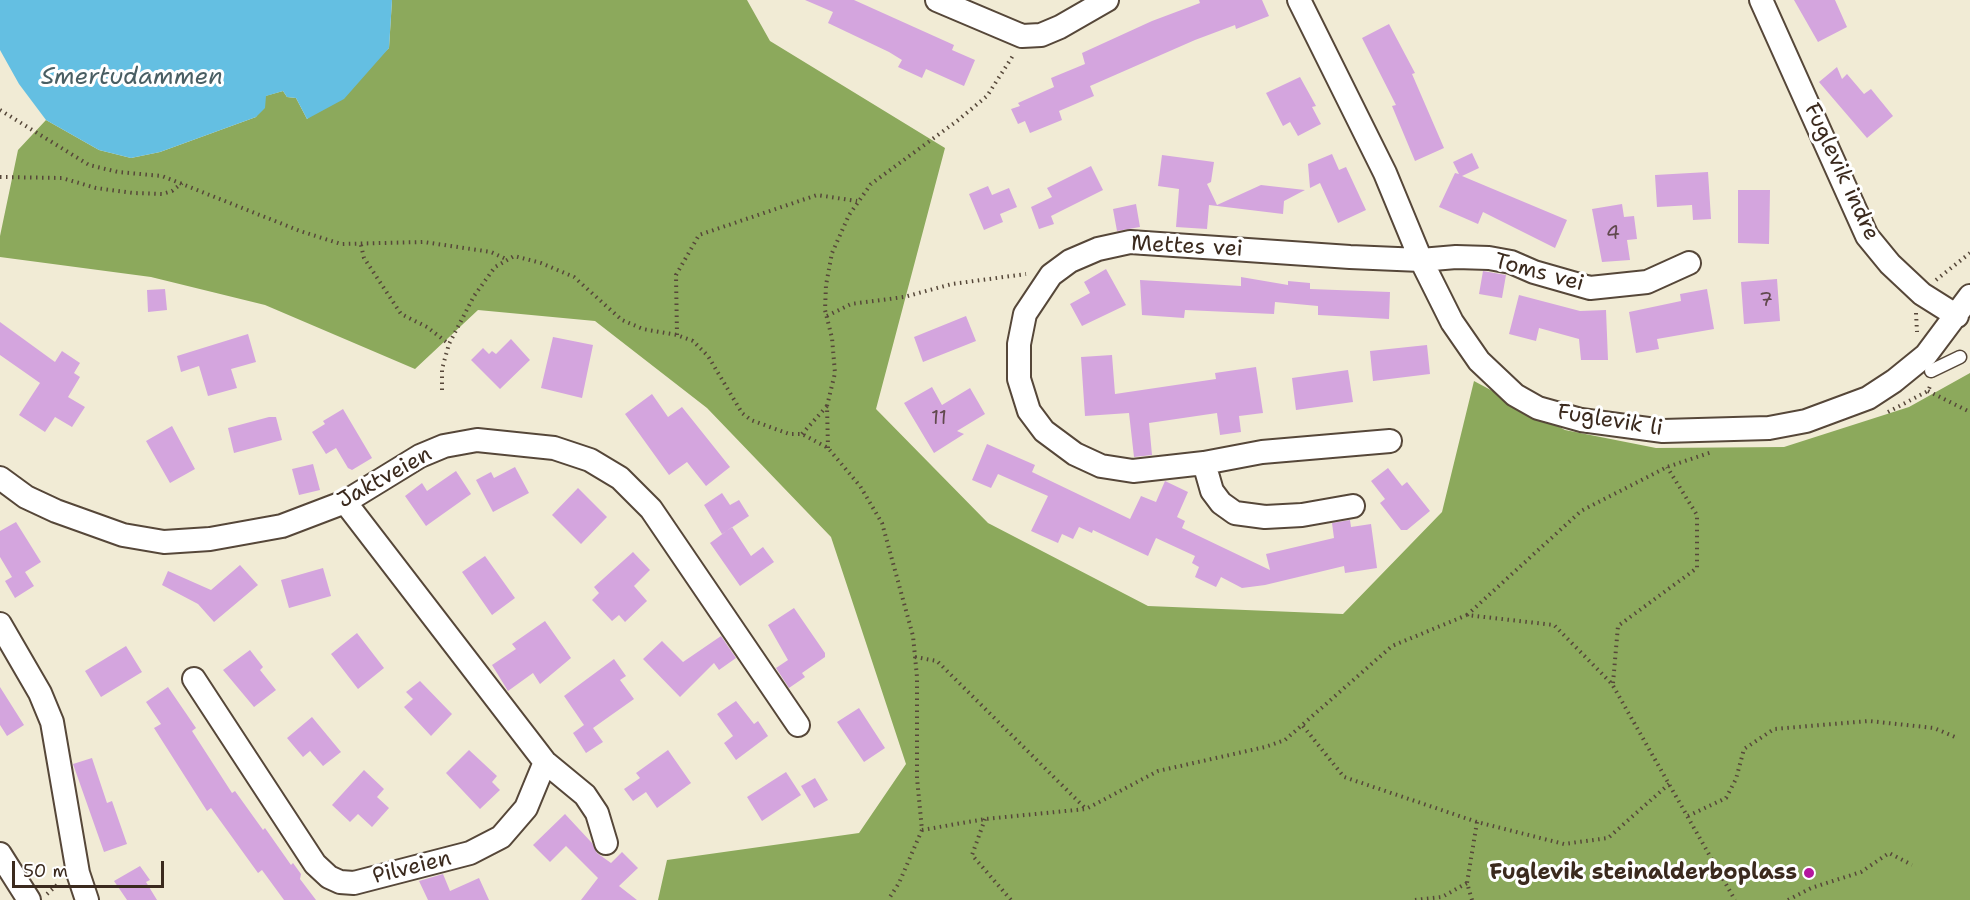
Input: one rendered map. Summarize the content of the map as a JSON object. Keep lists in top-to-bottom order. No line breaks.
{"streets":{"street":["Fuglevik indre","Mettes vei","Toms vei","Fuglevik li","Jaktveien","Pilveien"]},"crossings":[["Fuglevik indre","Fuglevik li"],["Mettes vei","Toms vei"],["Mettes vei","Fuglevik li"],["Toms vei","Fuglevik li"]],"water":["Smertudammen"],"places":["Fuglevik steinalderboplass"],"house_numbers":["4","7","11"],"scale_bar":"50 m"}
